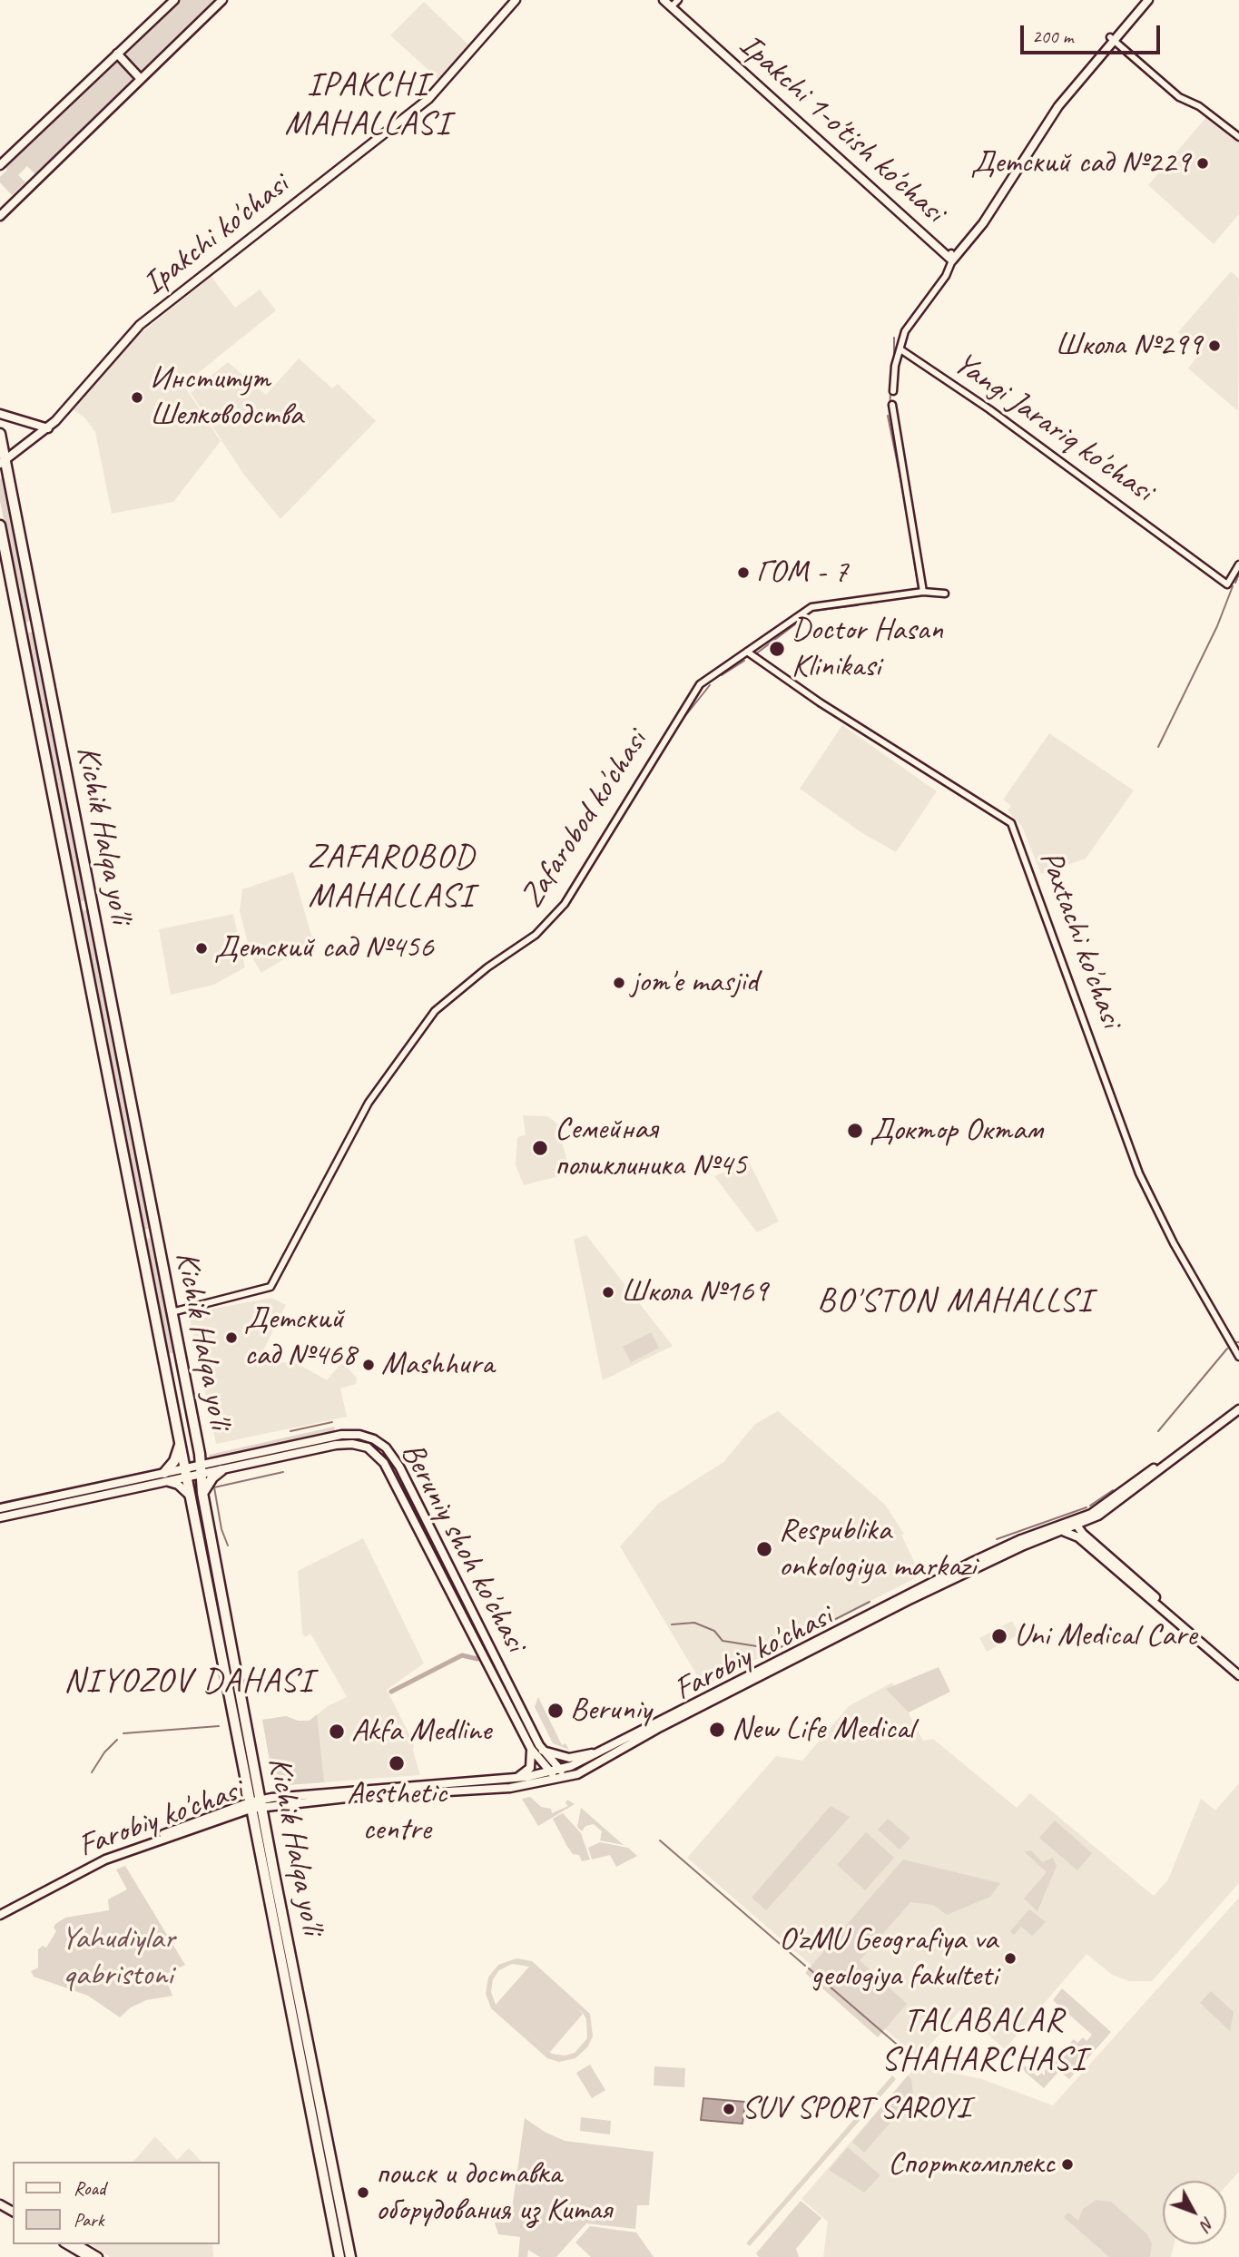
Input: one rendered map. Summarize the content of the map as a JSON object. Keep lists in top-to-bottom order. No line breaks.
{"streets":{"highway":["Kichik Halqa yo'li"],"main road":["Ipakchi 1-o'tish ko'chasi","Ipakchi ko'chasi","Beruniy shoh ko'chasi","Farobiy ko'chasi"],"street":["Yangi Jarariq ko'chasi","Zafarobod ko'chasi","Paxtachi ko'chasi"]},"crossings":[["Ipakchi ko'chasi","Kichik Halqa yo'li"],["Zafarobod ko'chasi","Kichik Halqa yo'li"],["Zafarobod ko'chasi","Paxtachi ko'chasi"],["Kichik Halqa yo'li","Beruniy shoh ko'chasi"],["Kichik Halqa yo'li","Farobiy ko'chasi"],["Beruniy shoh ko'chasi","Farobiy ko'chasi"]],"districts":["IPAKCHI MAHALLASI","ZAFAROBOD MAHALLASI","BO'STON MAHALLSI","NIYOZOV DAHASI","TALABALAR SHAHARCHASI"],"parks":["Yahudiylar qabristoni"],"places":["Детский сад №229","Школа №299","Институт Шелководства","ГОМ - 7","Doctor Hasan Klinikasi","Детский сад №456","jom'e masjid","Доктор Октам","Семейная поликлиника №45","Школа №169","Детский сад №468","Mashhura","Respublika onkologiya markazi","Uni Medical Care","Beruniy","New Life Medical","Akfa Medline","Aesthetic centre","O'zMU Geografiya va geologiya fakulteti","SUV SPORT SAROYI","Спорткомплекс","поиск и доставка оборудования из Китая"],"legend":["Road","Park"],"scale_bar":"200 m","north":"bottom right"}
